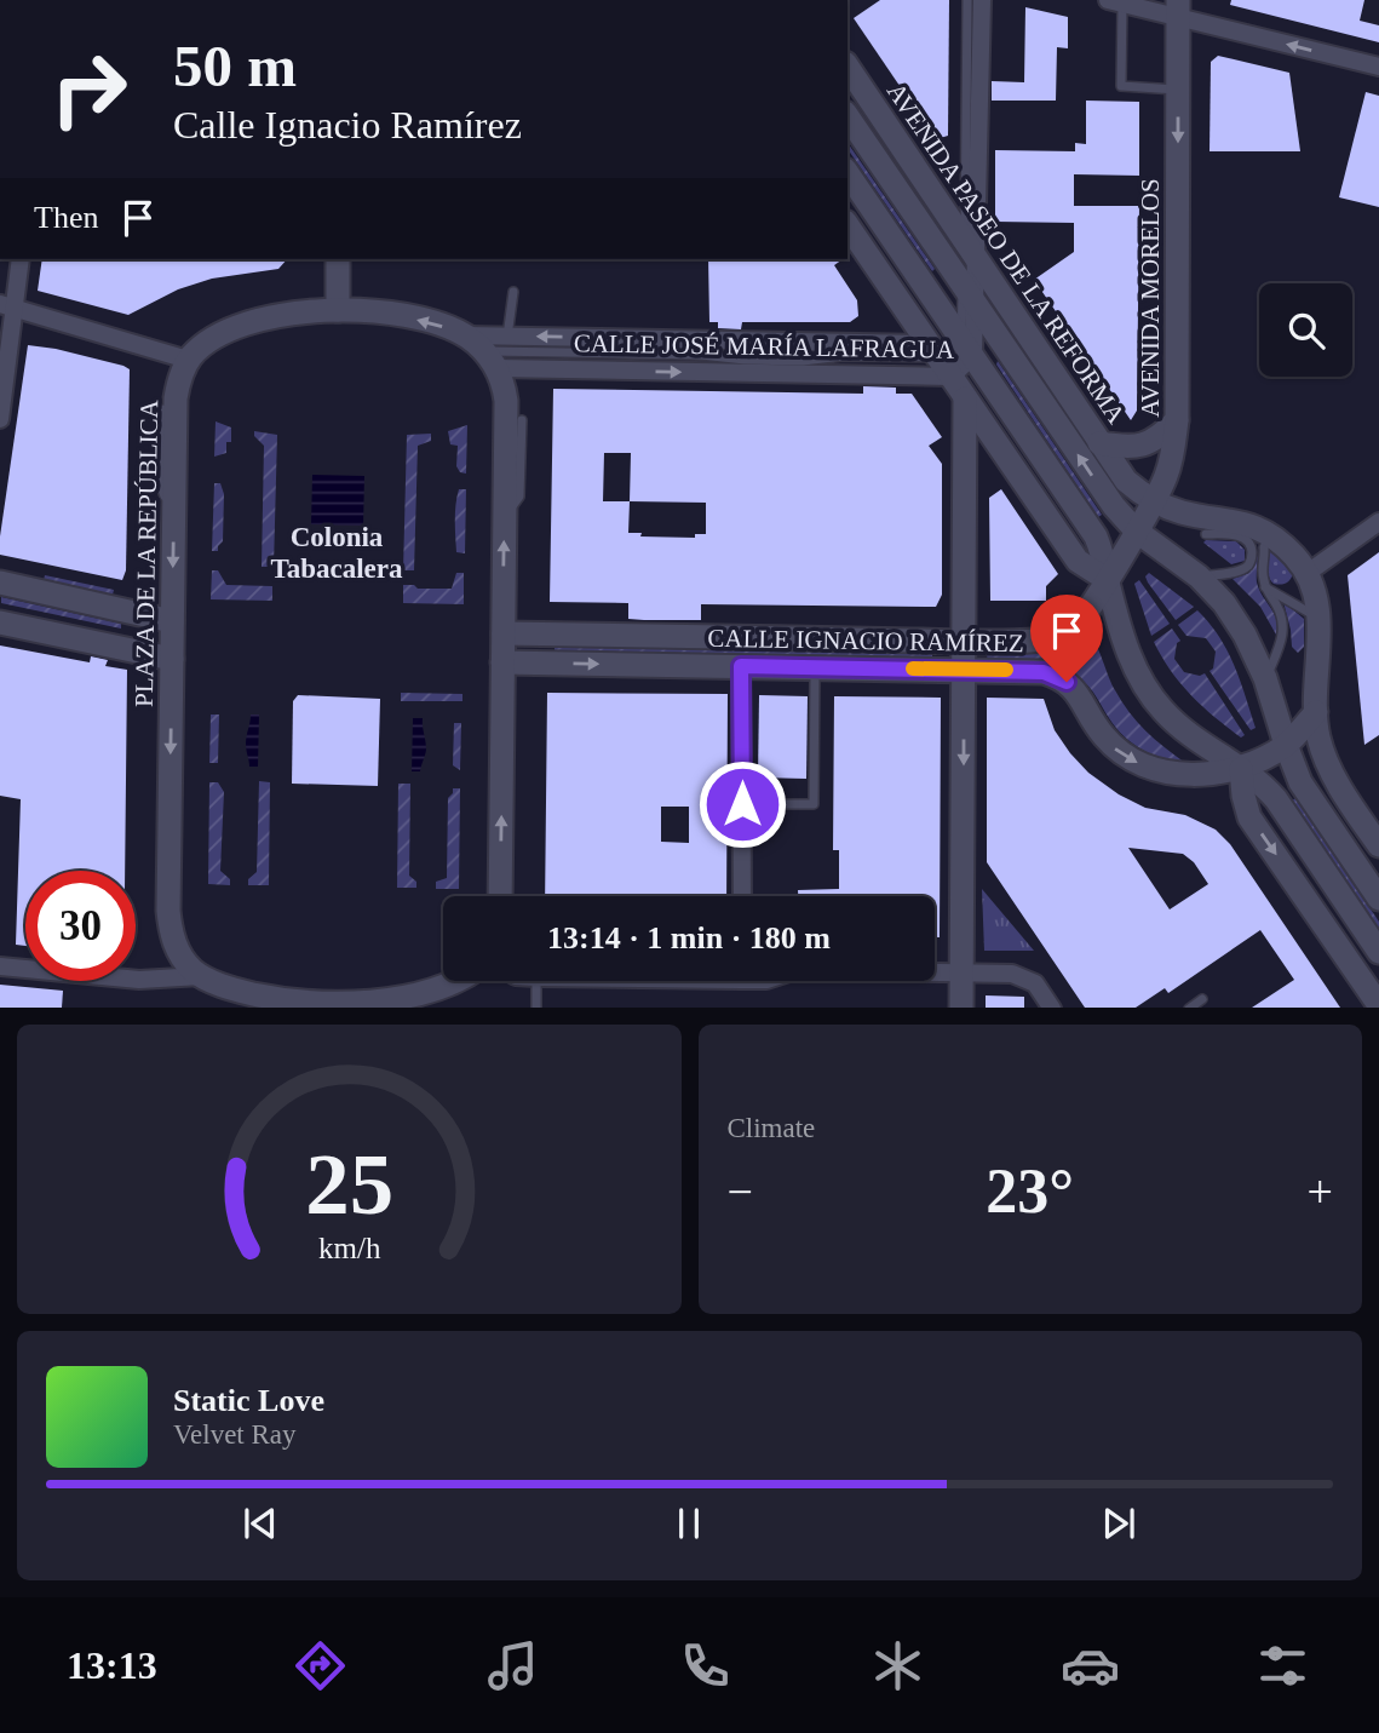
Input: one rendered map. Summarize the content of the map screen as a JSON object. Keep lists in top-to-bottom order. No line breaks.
{"streets":{"main road":["AVENIDA PASEO DE LA REFORMA","AVENIDA MORELOS","PLAZA DE LA REPÚBLICA","CALLE IGNACIO RAMÍREZ"],"street":["CALLE JOSÉ MARÍA LAFRAGUA"]},"crossings":[["AVENIDA PASEO DE LA REFORMA","AVENIDA MORELOS"],["AVENIDA PASEO DE LA REFORMA","CALLE JOSÉ MARÍA LAFRAGUA"],["AVENIDA PASEO DE LA REFORMA","CALLE IGNACIO RAMÍREZ"],["AVENIDA MORELOS","CALLE IGNACIO RAMÍREZ"]],"one_way":["AVENIDA MORELOS","PLAZA DE LA REPÚBLICA"],"districts":["Colonia Tabacalera"],"page":{"turn":["50 m","Calle Ignacio Ramírez"],"then":"Then","limit":"30","trip":"13:14 · 1 min · 180 m","tile":"Climate","heat":["−","23°","+"],"song":["Static Love","Velvet Ray"],"tabs":"13:13","gauge":["25","km/h"]}}
